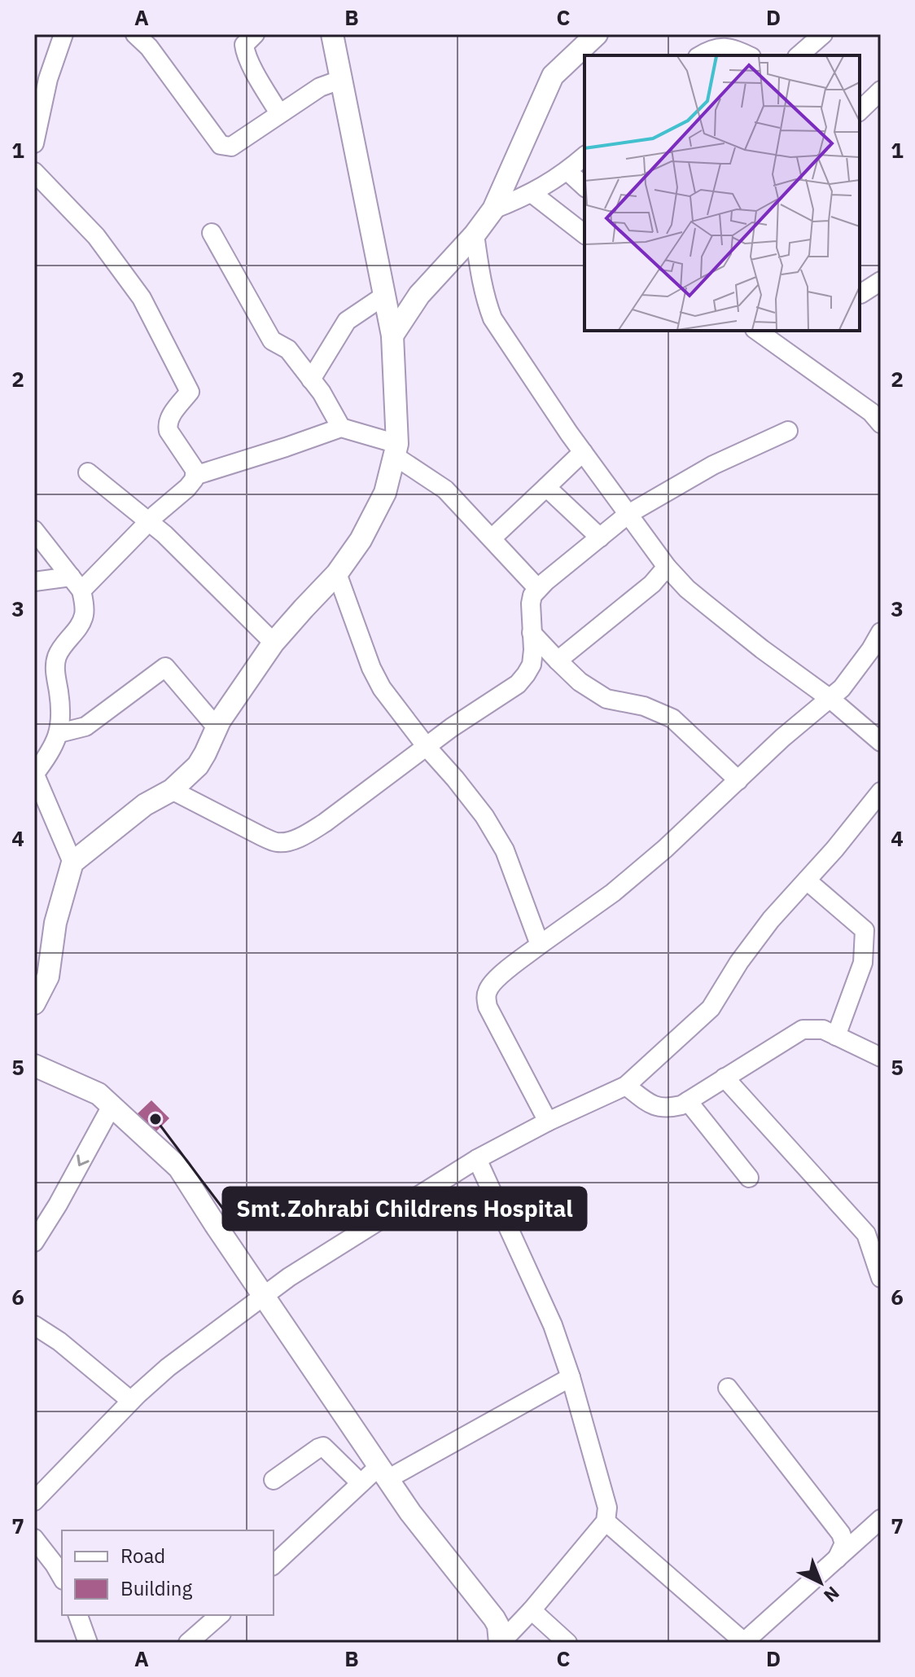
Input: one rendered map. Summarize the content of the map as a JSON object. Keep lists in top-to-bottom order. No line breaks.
{"places":["Smt.Zohrabi Childrens Hospital"],"legend":["Road","Building"],"north":"bottom right","grid":{"columns":["A","B","C","D"],"rows":["1","2","3","4","5","6","7"]}}
